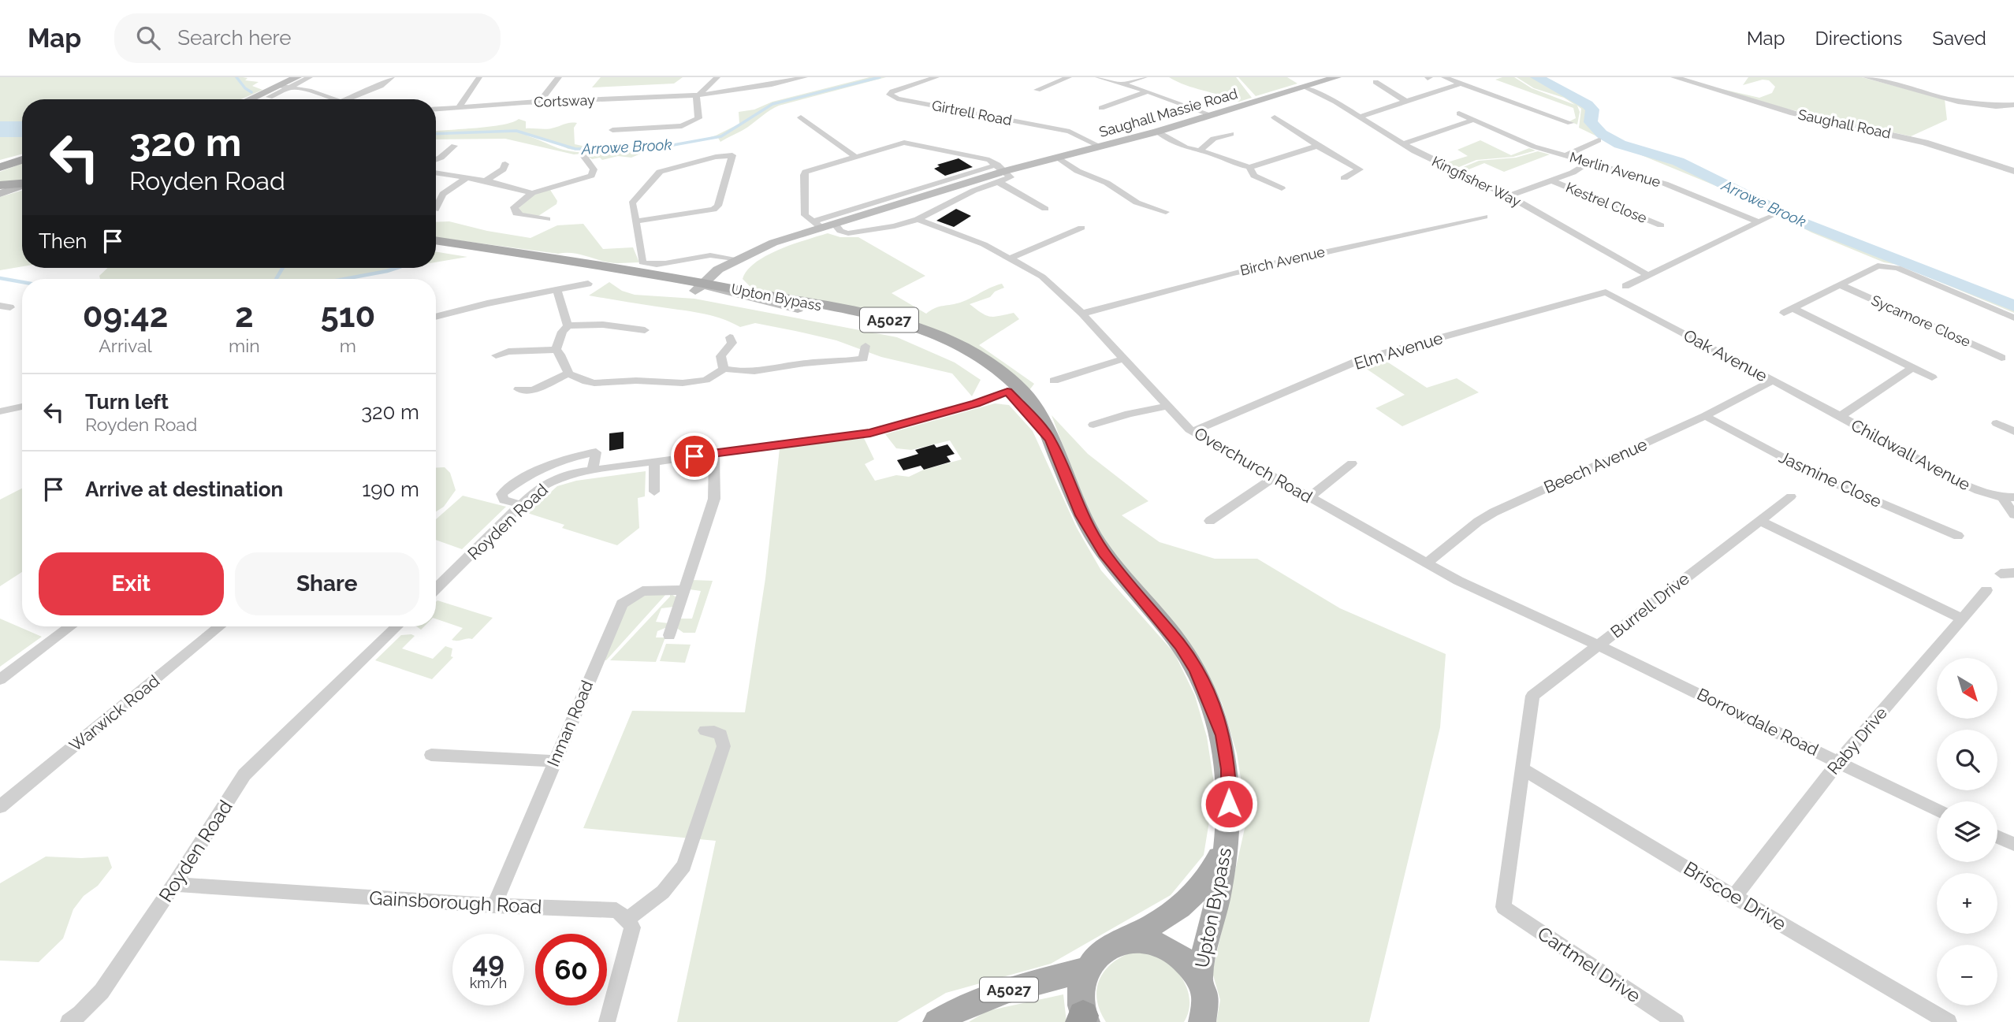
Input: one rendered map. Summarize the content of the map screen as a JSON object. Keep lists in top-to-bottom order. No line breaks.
{"streets":{"main road":["Saughall Massie Road","Upton Bypass","A5027"],"street":["Cortsway","Girtrell Road","Saughall Road","Merlin Avenue","Kingfisher Way","Kestrel Close","Birch Avenue","Sycamore Close","Elm Avenue","Oak Avenue","Childwall Avenue","Overchurch Road","Beech Avenue","Jasmine Close","Royden Road","Burrell Drive","Warwick Road","Borrowdale Road","Inman Road","Raby Drive","Briscoe Drive","Gainsborough Road","Cartmel Drive"]},"crossings":[["Girtrell Road","Saughall Massie Road"],["Saughall Massie Road","Kingfisher Way"],["Saughall Massie Road","Upton Bypass"],["Birch Avenue","Overchurch Road"],["Upton Bypass","A5027"],["Upton Bypass","Royden Road"],["Elm Avenue","Oak Avenue"],["Elm Avenue","Overchurch Road"],["Oak Avenue","Childwall Avenue"],["Oak Avenue","Beech Avenue"],["Overchurch Road","Beech Avenue"],["Overchurch Road","Burrell Drive"],["Overchurch Road","Borrowdale Road"],["Beech Avenue","Jasmine Close"],["Royden Road","Gainsborough Road"],["Burrell Drive","Borrowdale Road"],["Burrell Drive","Briscoe Drive"],["Burrell Drive","Cartmel Drive"],["Borrowdale Road","Raby Drive"],["Inman Road","Gainsborough Road"],["Raby Drive","Briscoe Drive"]],"water":["Arrowe Brook"],"north":"bottom right","page":{"header":"Map","search":"Search here","nav":["Map","Directions","Saved"],"turn":["320 m","Royden Road"],"then":"Then","eta":["09:42","Arrival","2","min","510","m"],"list":[{"name":"Turn left","note":"Royden Road","value":"320 m"},{"name":"Arrive at destination","value":"190 m"}],"buttons":["Exit","Share"],"map_buttons":["+","−"],"speed":"49 km/h","limit":"60"}}
